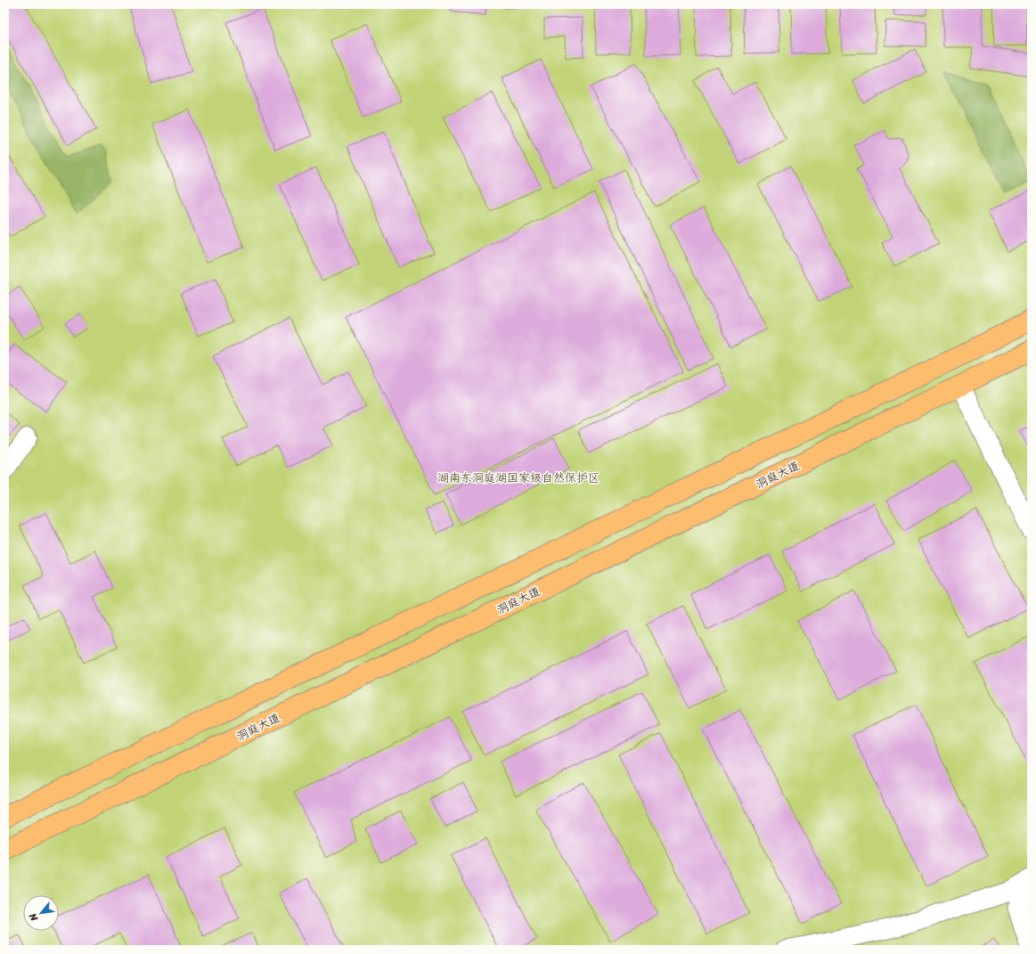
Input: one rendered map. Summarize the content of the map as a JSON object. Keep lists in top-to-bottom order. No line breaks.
{"streets":{"main road":["洞庭大道"]},"parks":["湖南东洞庭湖国家级自然保护区"],"north":"bottom left"}
